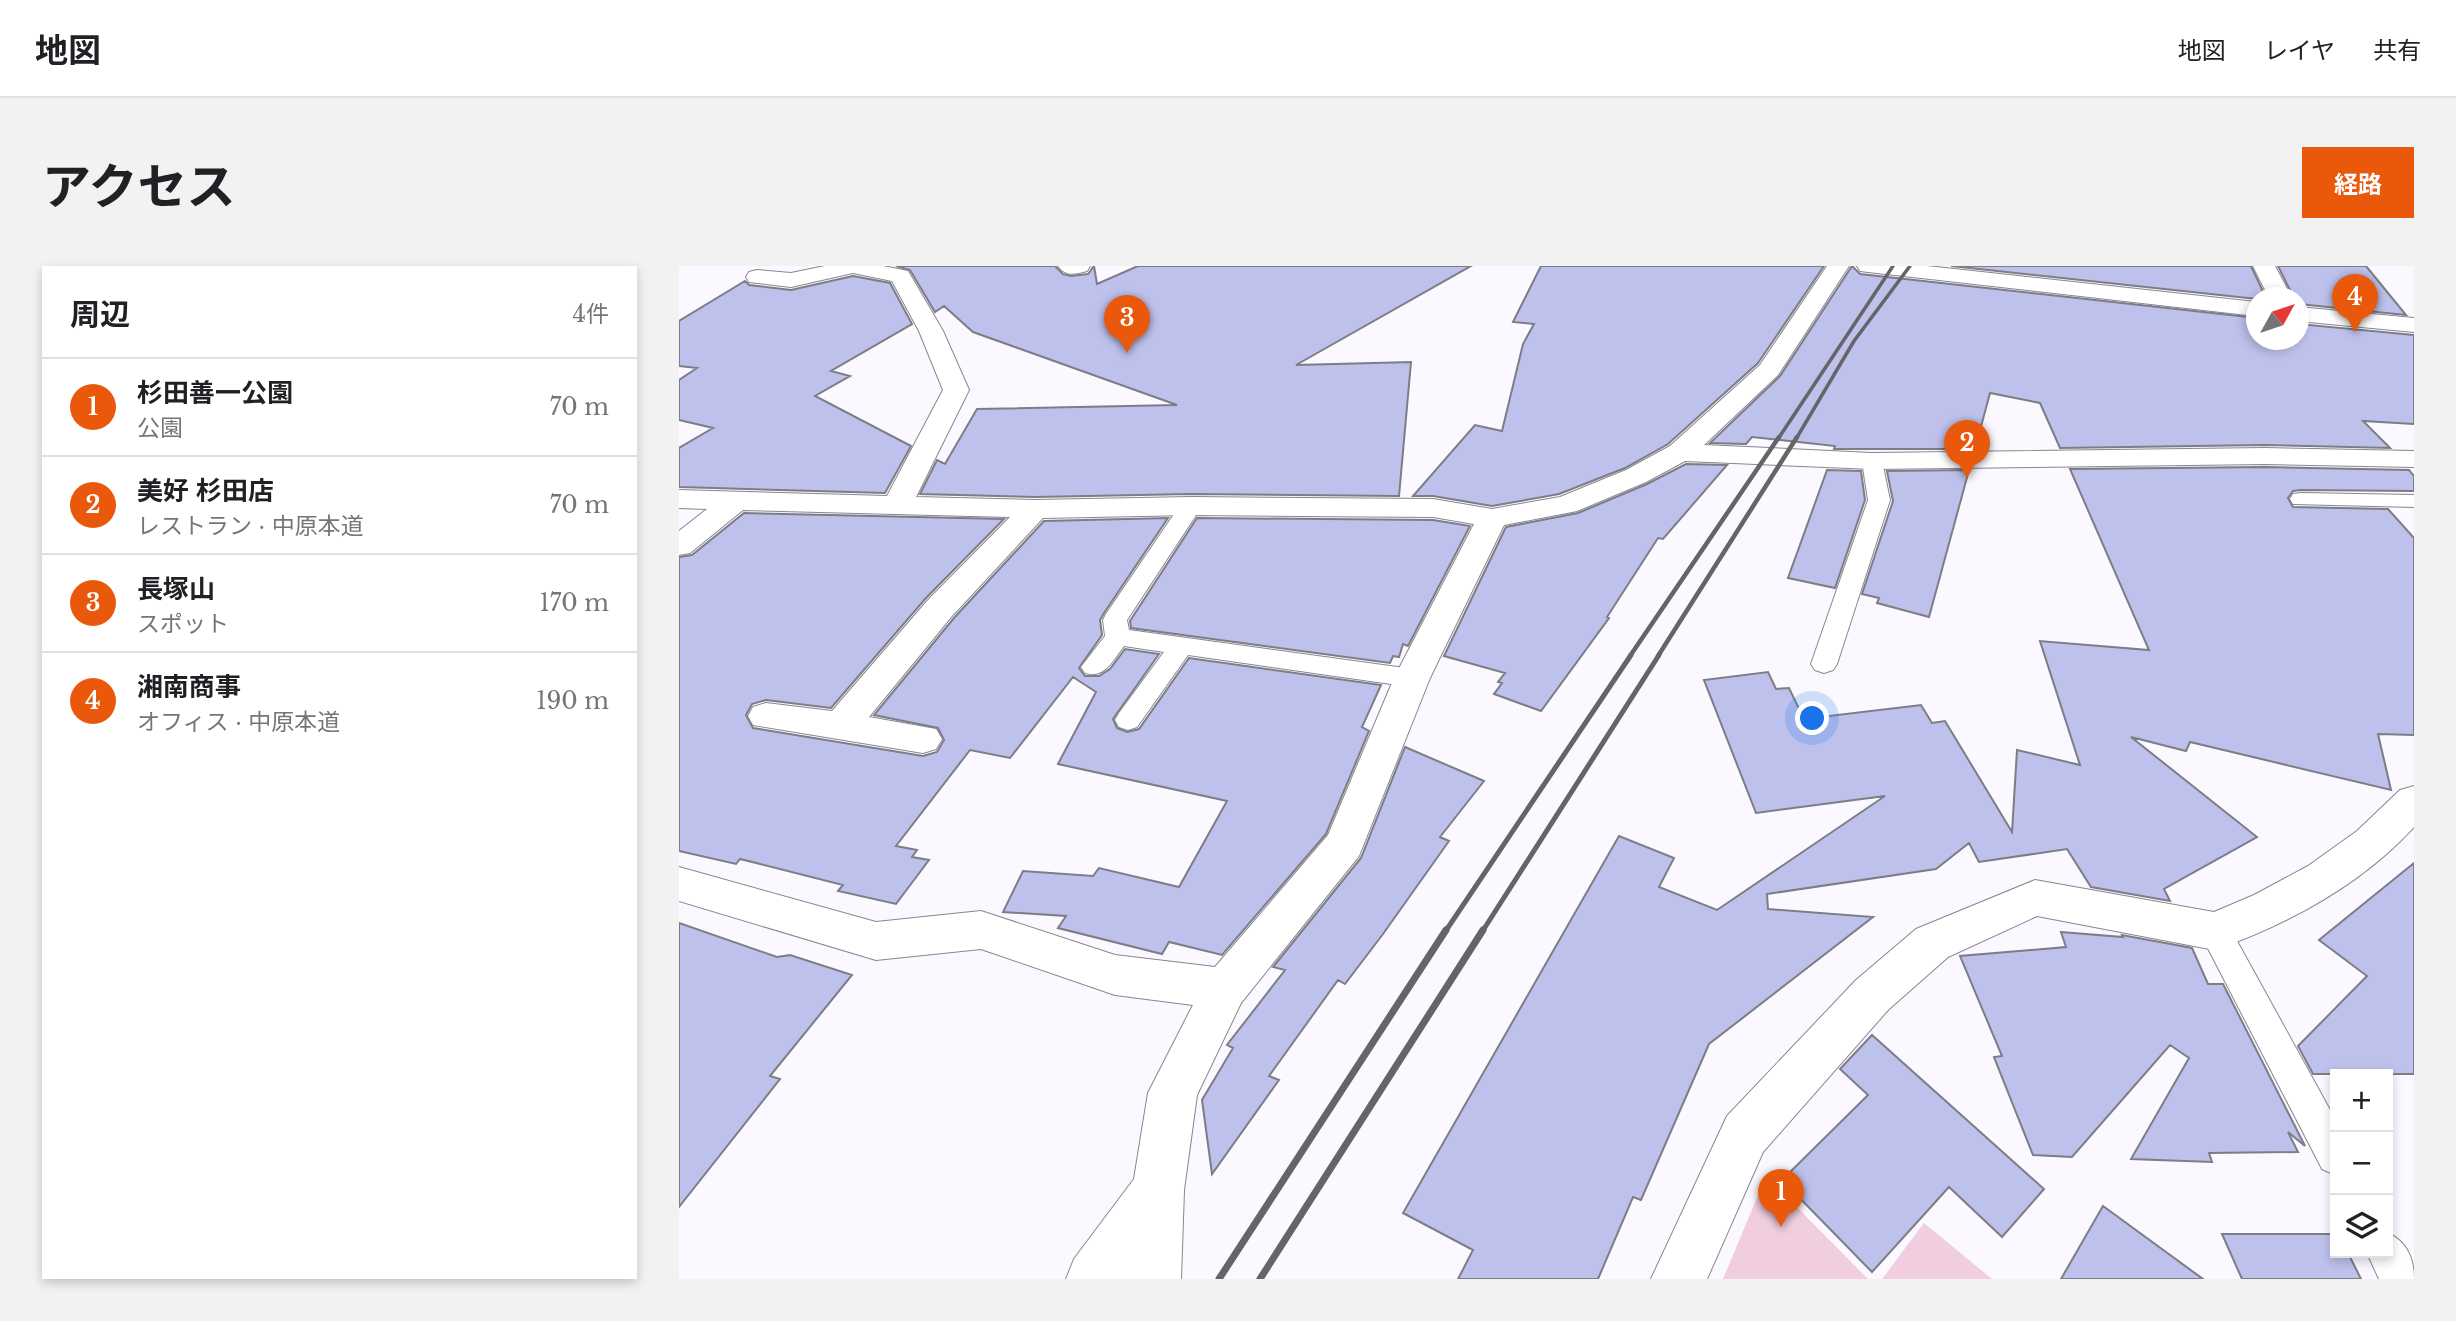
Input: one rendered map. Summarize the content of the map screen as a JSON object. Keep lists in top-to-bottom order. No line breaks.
{"north":"top right","page":{"header":"地図","nav":["地図","レイヤ","共有"],"title":"アクセス","buttons":"経路","heading":["周辺","4件"],"pins":["4","3","2","1"],"list":[{"mark":"1","name":"杉田善一公園","note":"公園","value":"70 m"},{"mark":"2","name":"美好 杉田店","note":"レストラン · 中原本道","value":"70 m"},{"mark":"3","name":"長塚山","note":"スポット","value":"170 m"},{"mark":"4","name":"湘南商事","note":"オフィス · 中原本道","value":"190 m"}],"map_buttons":["+","−"]}}
